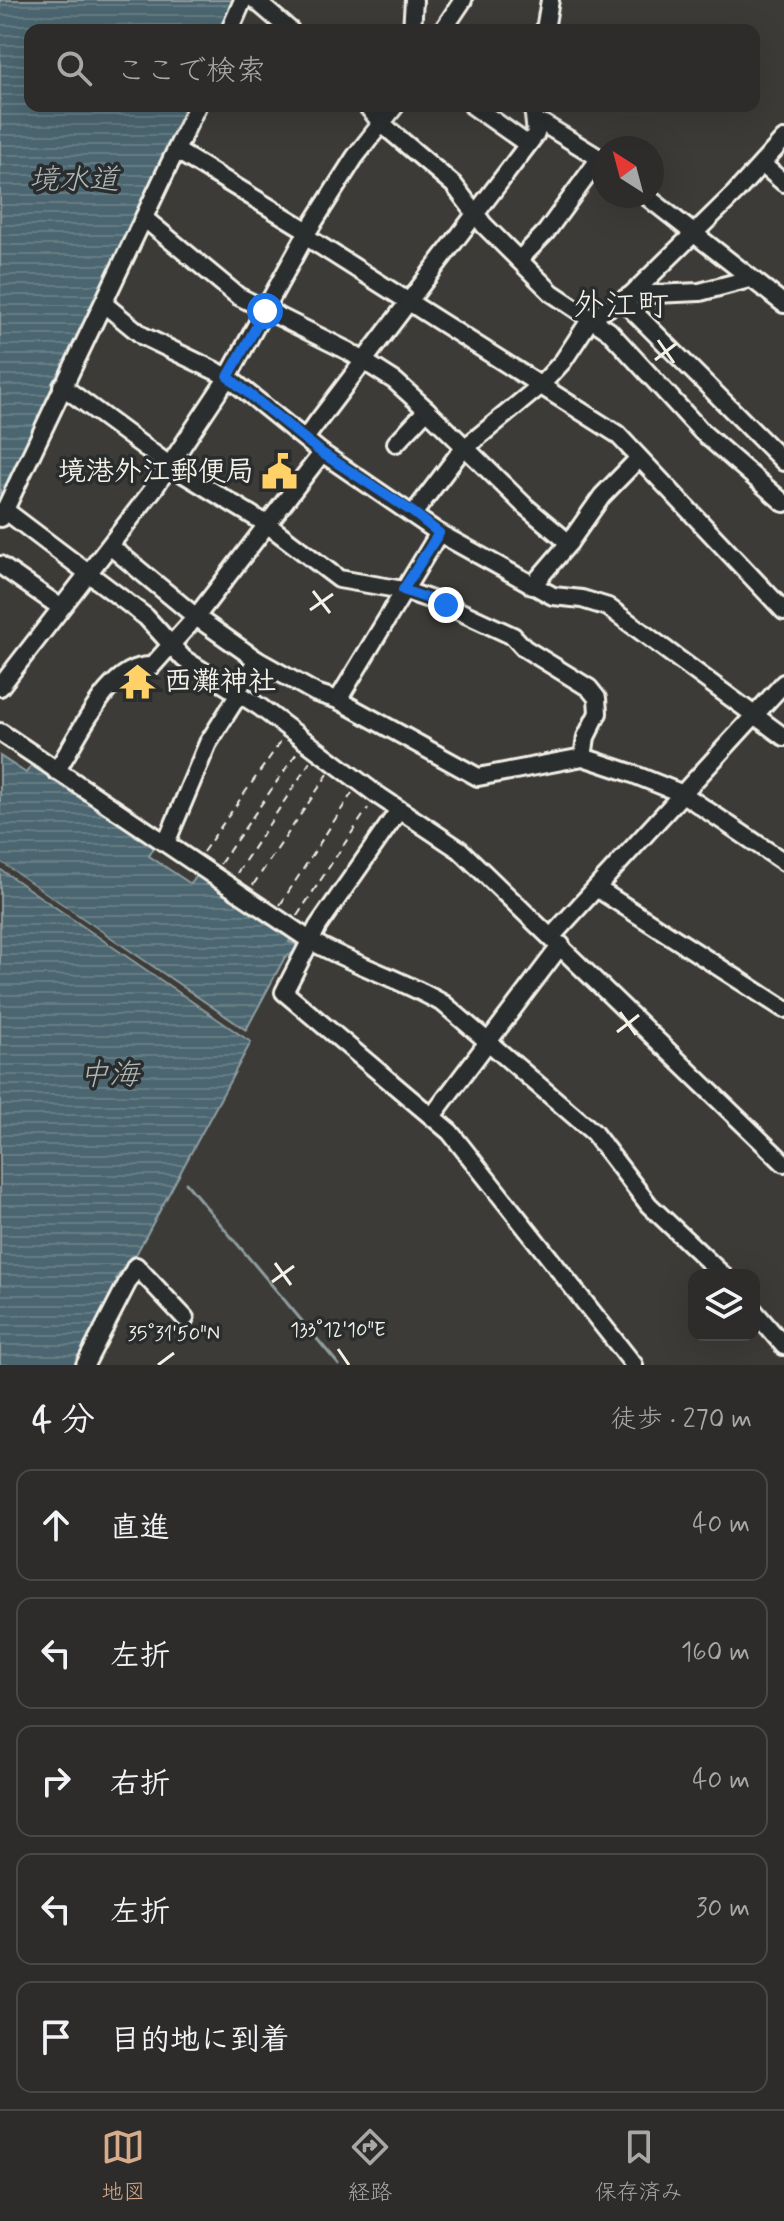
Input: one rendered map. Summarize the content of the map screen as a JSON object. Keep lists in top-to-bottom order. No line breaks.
{"districts":["外江町"],"water":["境水道","中海"],"places":{"public building":["境港外江郵便局"],"temple":["西灘神社"]},"north":"top left","page":{"search":"ここで検索","heading":["4 分","徒歩 · 270 m"],"list":[["直進","40 m"],["左折","160 m"],["右折","40 m"],["左折","30 m"],"目的地に到着"],"nav":["地図","経路","保存済み"]},"coordinates":["133°12'10\"E","35°31'50\"N"]}
